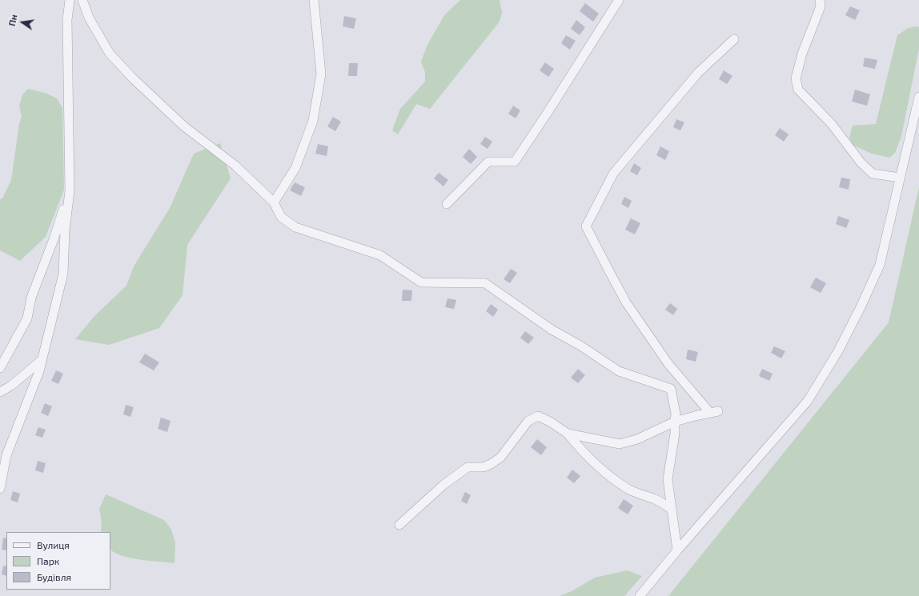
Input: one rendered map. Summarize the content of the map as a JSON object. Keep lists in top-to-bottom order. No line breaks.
{"legend":["Вулиця","Парк","Будівля"],"north":"left"}
